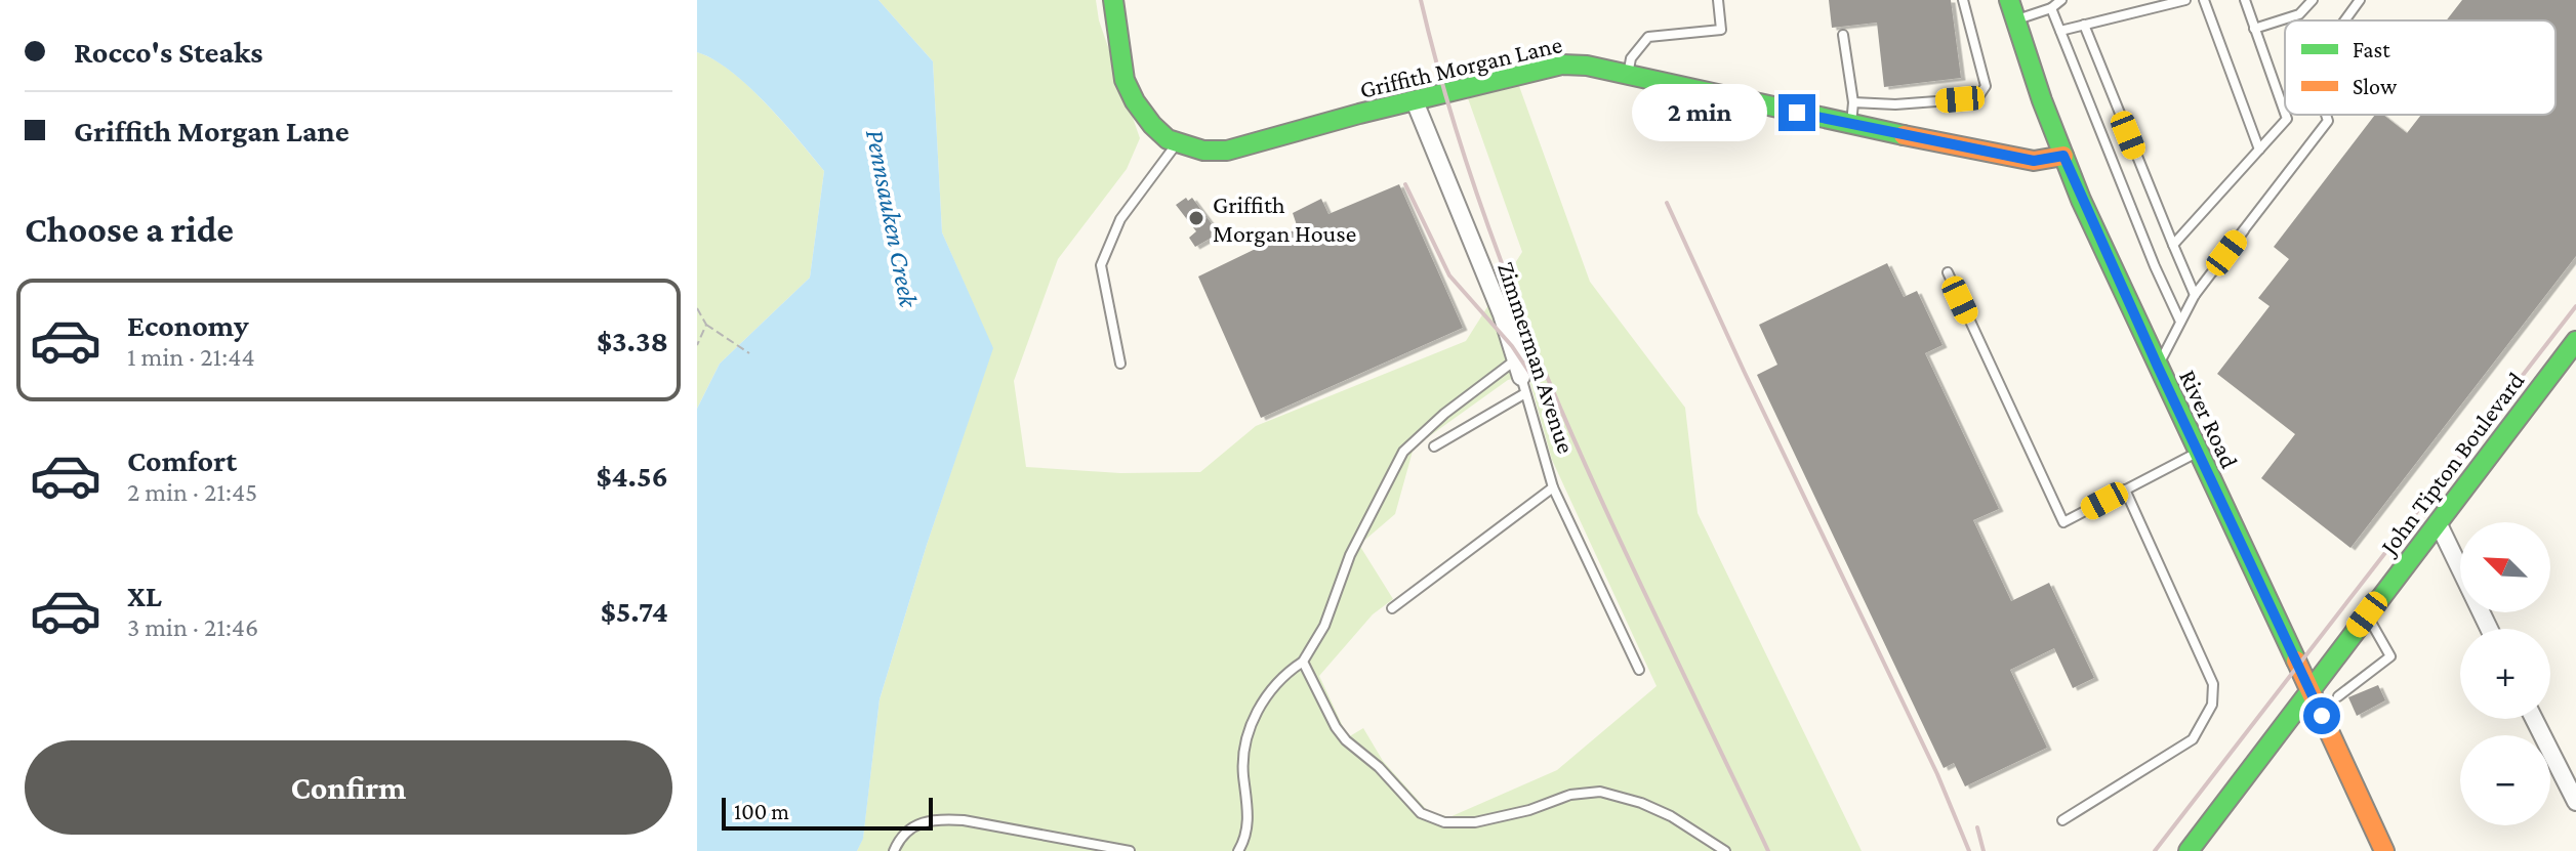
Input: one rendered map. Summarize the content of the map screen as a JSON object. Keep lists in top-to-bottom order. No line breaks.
{"streets":{"street":["Griffith Morgan Lane","Zimmerman Avenue","River Road","John Tipton Boulevard"]},"crossings":[["Griffith Morgan Lane","Zimmerman Avenue"],["Griffith Morgan Lane","River Road"],["River Road","John Tipton Boulevard"]],"water":["Pennsauken Creek"],"places":["Griffith Morgan House"],"legend":["Fast","Slow"],"scale_bar":"100 m","north":"top left","page":{"banner":["Rocco's Steaks","Griffith Morgan Lane"],"bubble":"2 min","heading":"Choose a ride","list":[{"name":"Economy","note":"1 min · 21:44","value":"$3.38"},{"name":"Comfort","note":"2 min · 21:45","value":"$4.56"},{"name":"XL","note":"3 min · 21:46","value":"$5.74"}],"map_buttons":["+","−"],"buttons":"Confirm","scale":"100 m"}}
